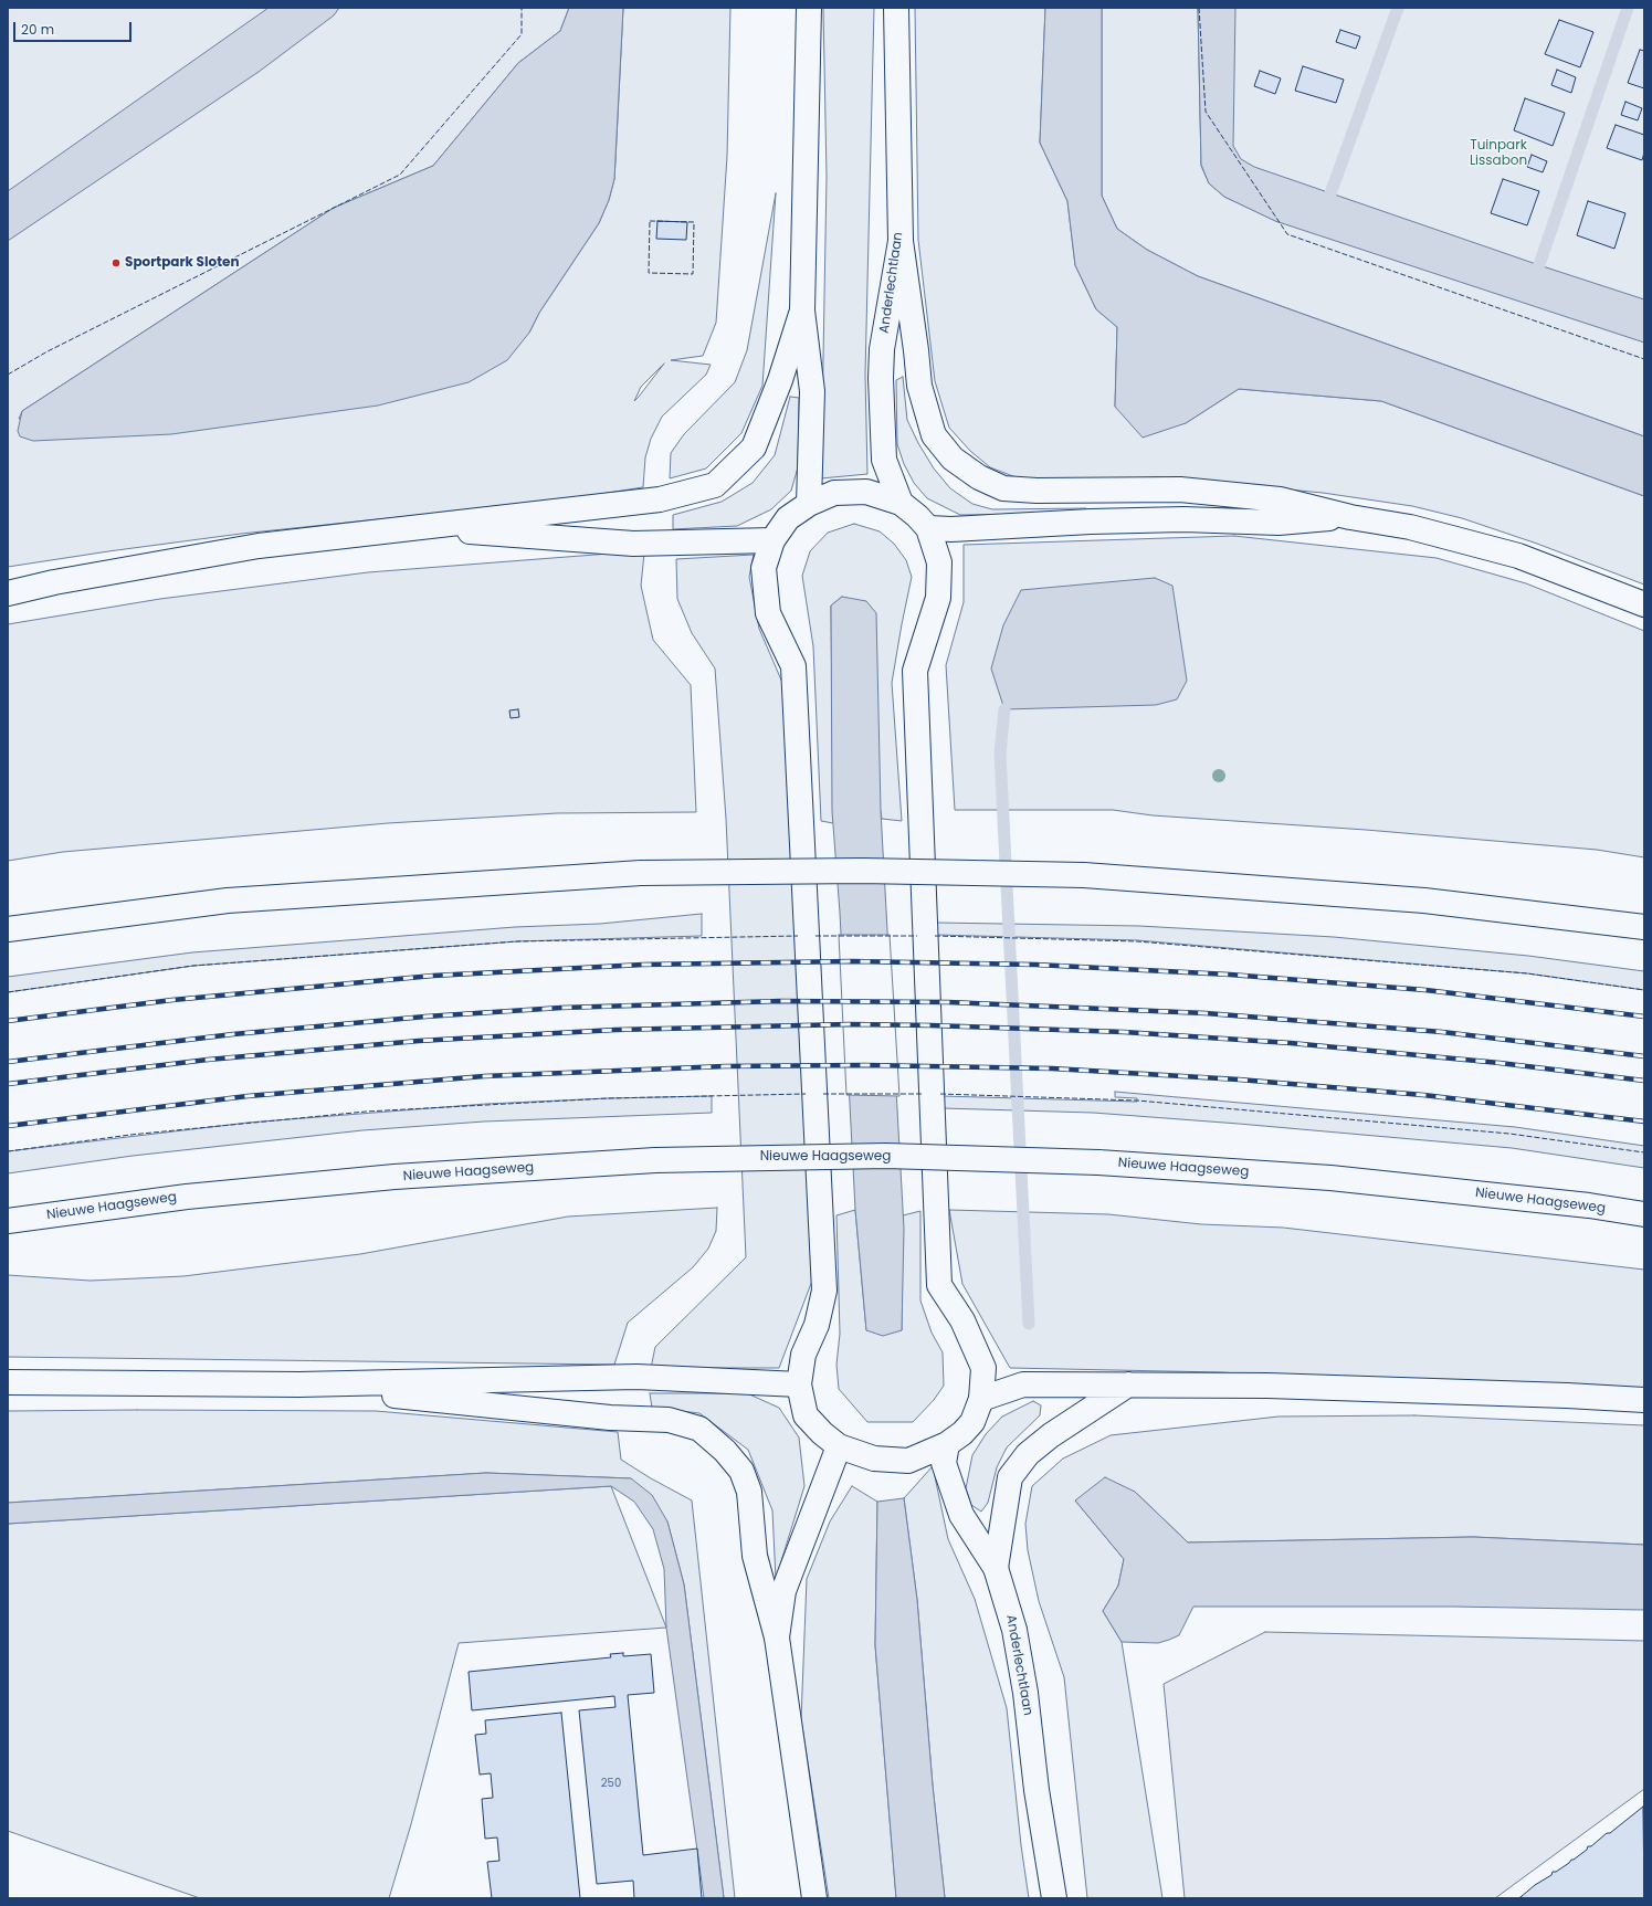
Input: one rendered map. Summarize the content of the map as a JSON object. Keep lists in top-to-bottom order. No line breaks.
{"streets":{"main road":["Anderlechtlaan","Nieuwe Haagseweg"]},"parks":["Tuinpark Lissabon"],"places":["Sportpark Sloten"],"house_numbers":["250"],"scale_bar":"20 m"}
